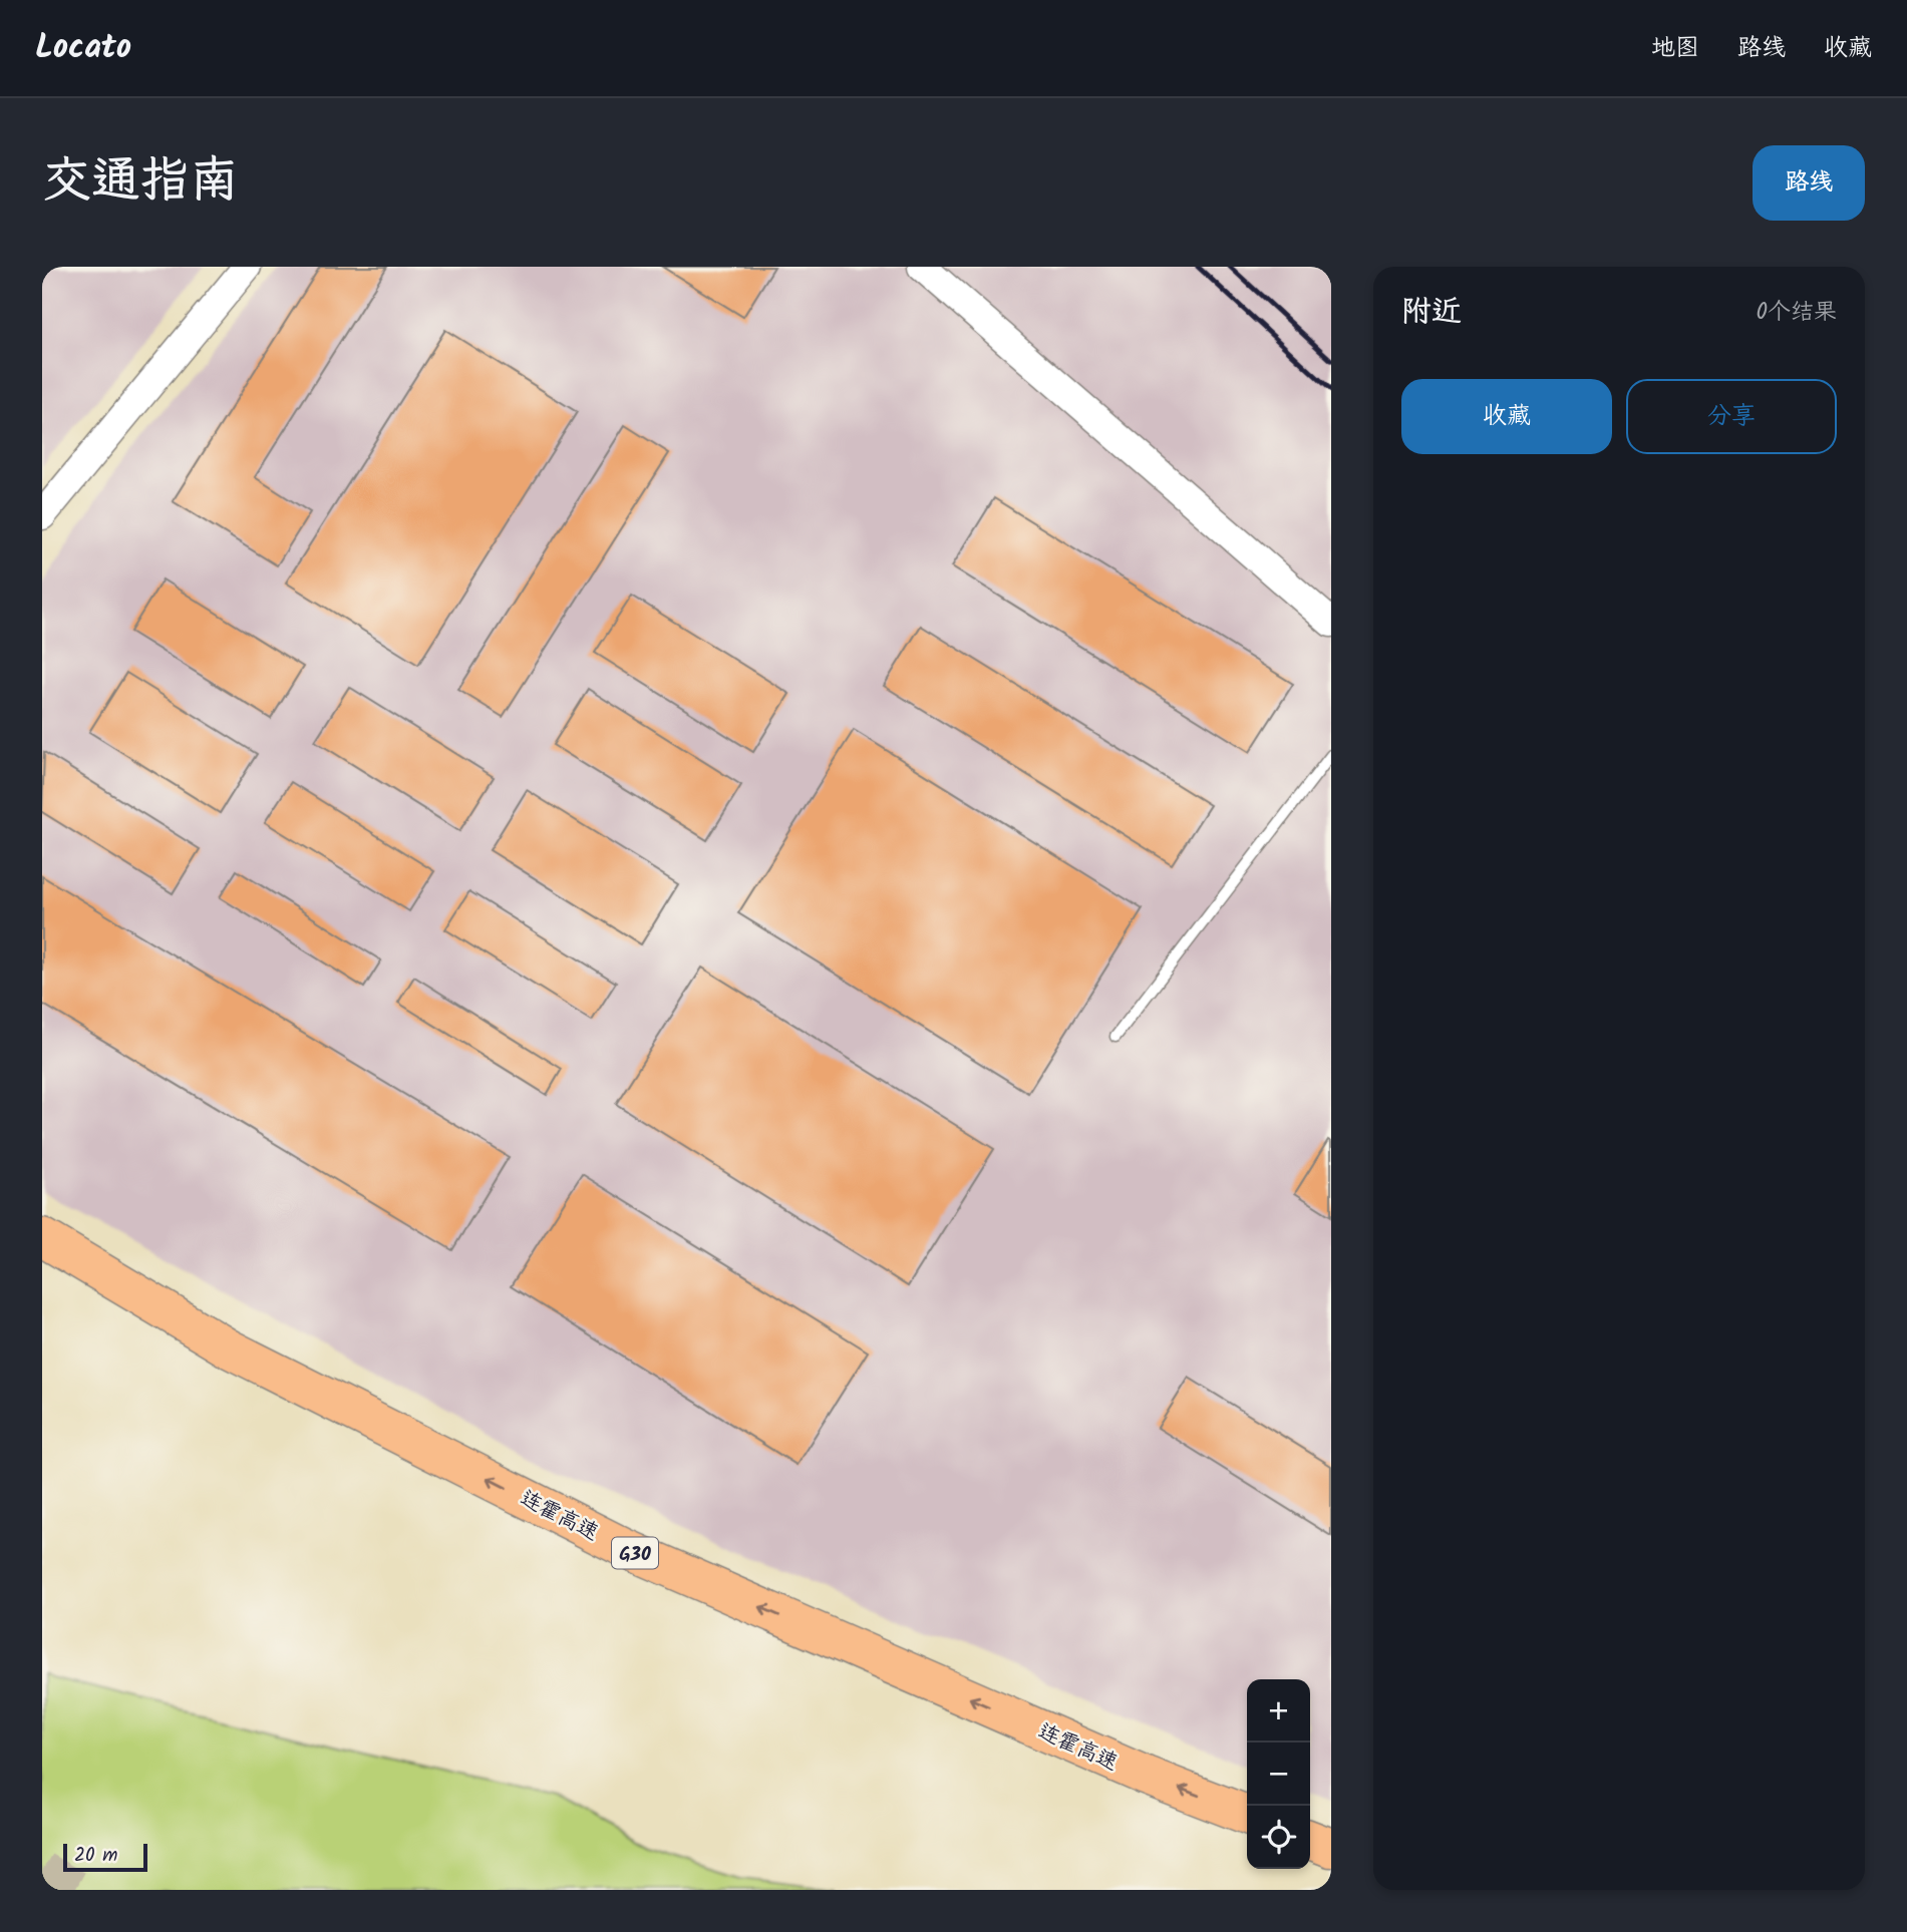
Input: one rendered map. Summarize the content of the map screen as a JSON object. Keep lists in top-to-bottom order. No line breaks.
{"streets":{"highway":["连霍高速","G30"]},"one_way":["连霍高速"],"scale_bar":"20 m","page":{"header":"Locato","nav":["地图","路线","收藏"],"title":"交通指南","buttons":["路线",["收藏","分享"]],"heading":["附近","0个结果"],"map_buttons":["+","−"],"scale":"20 m"}}
